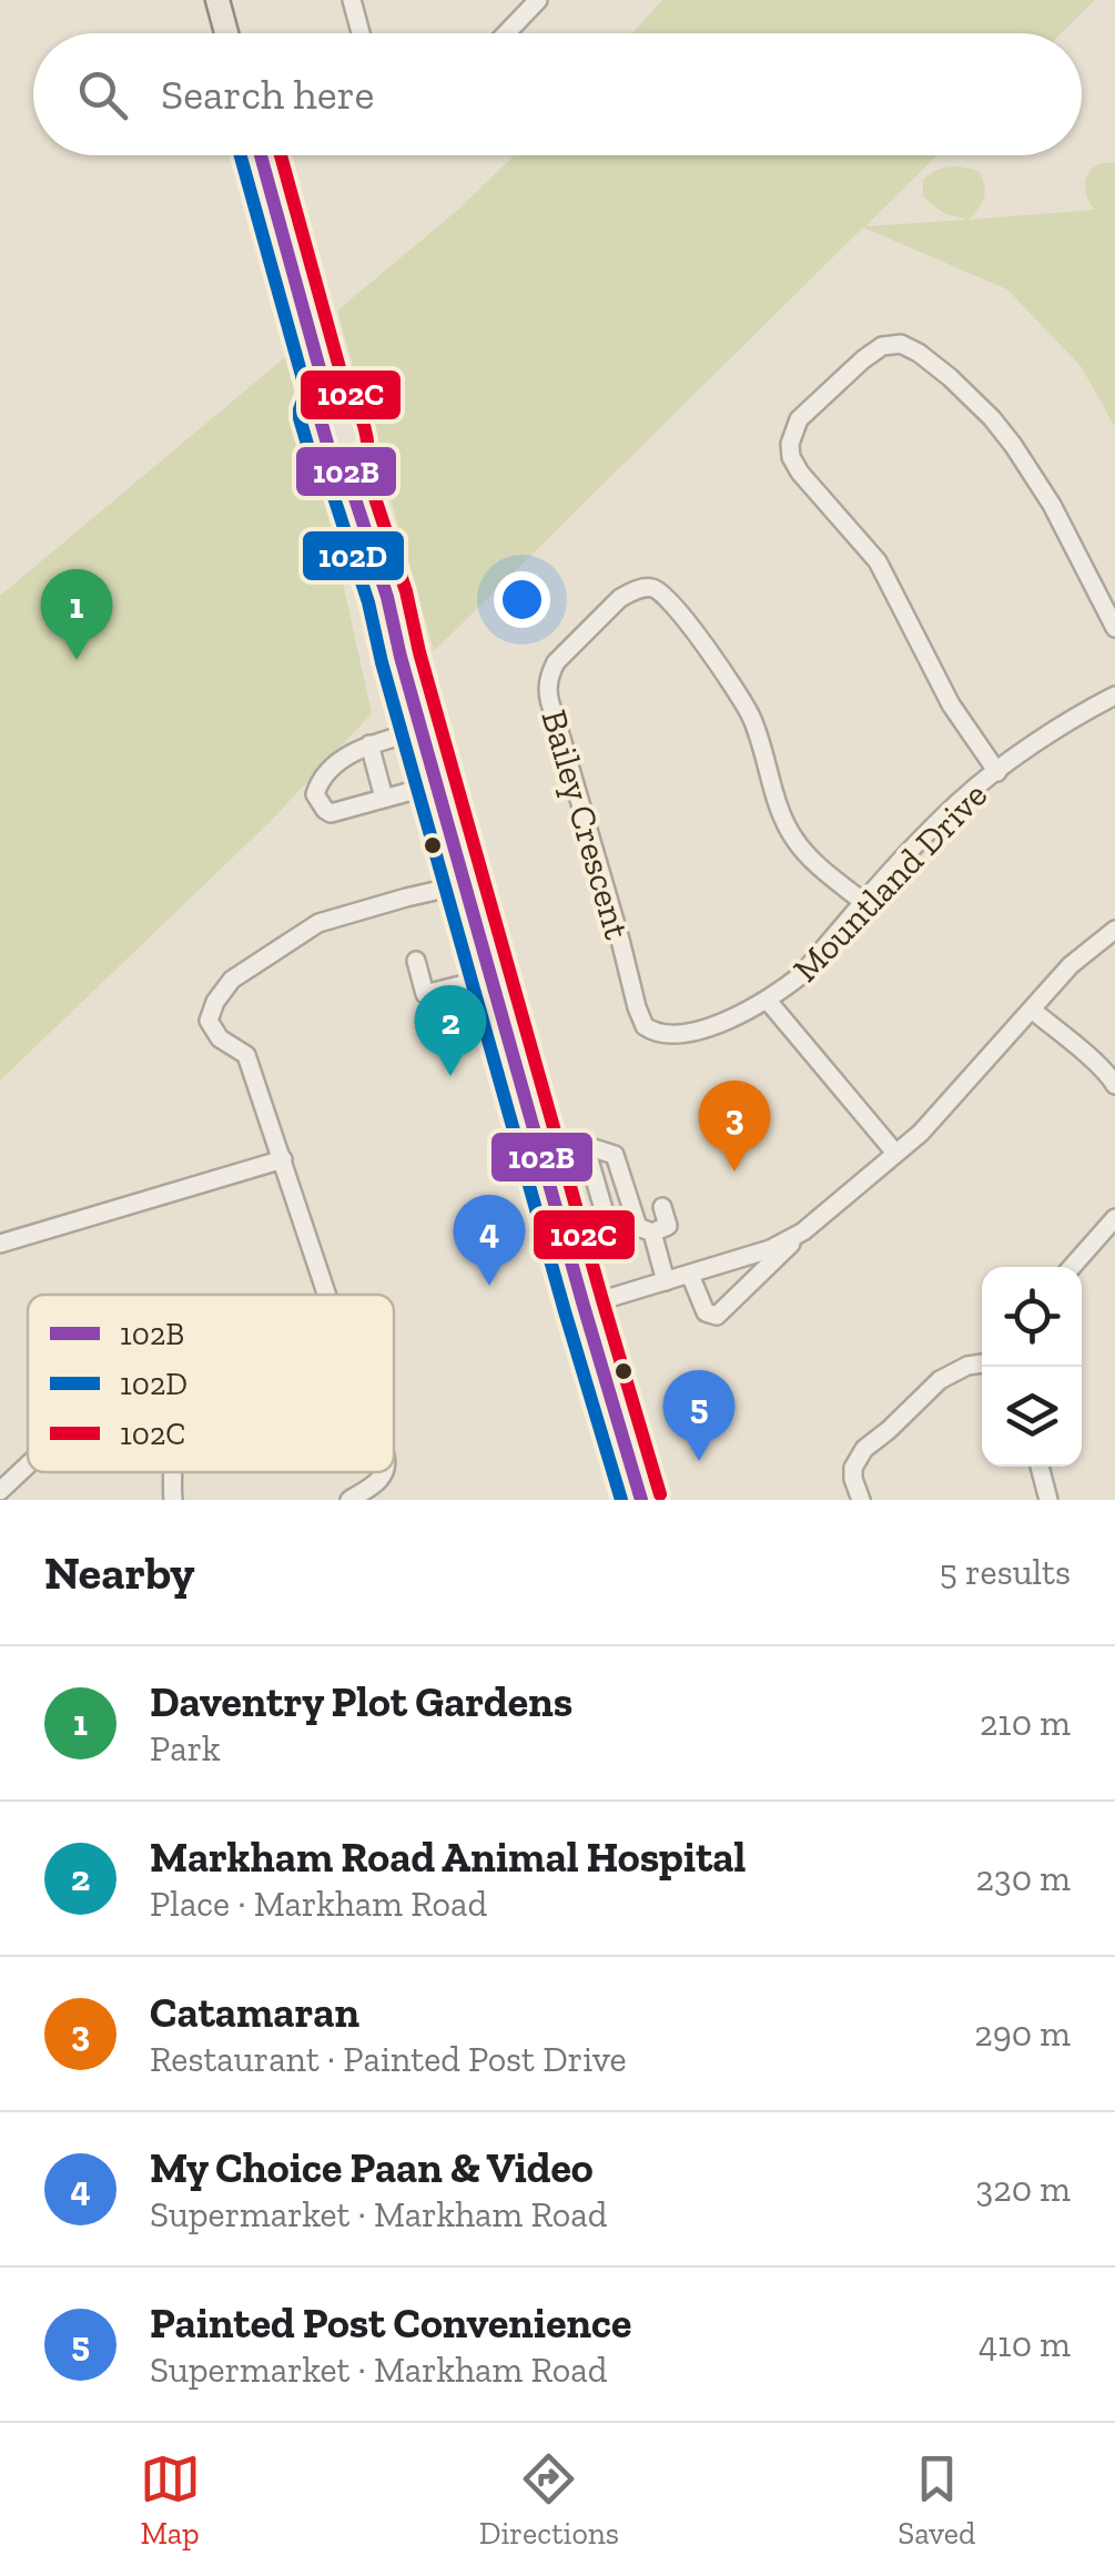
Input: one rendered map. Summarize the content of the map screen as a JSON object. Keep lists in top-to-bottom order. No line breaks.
{"streets":{"street":["Bailey Crescent","Mountland Drive"]},"crossings":[["Bailey Crescent","Mountland Drive"]],"lines":["transit line 102B","transit line 102D","transit line 102C"],"legend":["102B","102D","102C"],"page":{"search":"Search here","pins":["1","2","3","4","5"],"heading":["Nearby","5 results"],"list":[{"mark":"1","name":"Daventry Plot Gardens","note":"Park","value":"210 m"},{"mark":"2","name":"Markham Road Animal Hospital","note":"Place · Markham Road","value":"230 m"},{"mark":"3","name":"Catamaran","note":"Restaurant · Painted Post Drive","value":"290 m"},{"mark":"4","name":"My Choice Paan & Video","note":"Supermarket · Markham Road","value":"320 m"},{"mark":"5","name":"Painted Post Convenience","note":"Supermarket · Markham Road","value":"410 m"}],"nav":["Map","Directions","Saved"]}}
